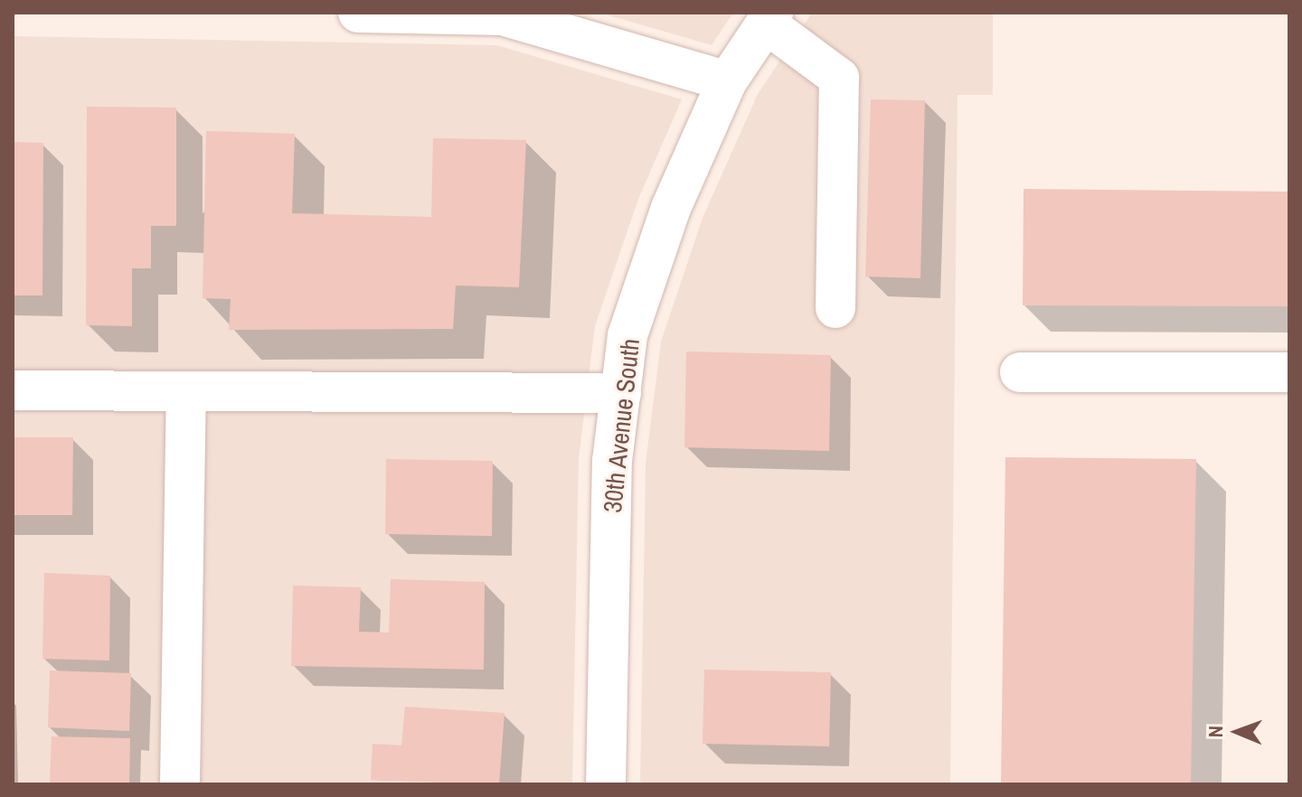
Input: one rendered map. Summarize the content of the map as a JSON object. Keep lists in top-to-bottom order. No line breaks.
{"streets":{"street":["30th Avenue South"]},"north":"left"}
